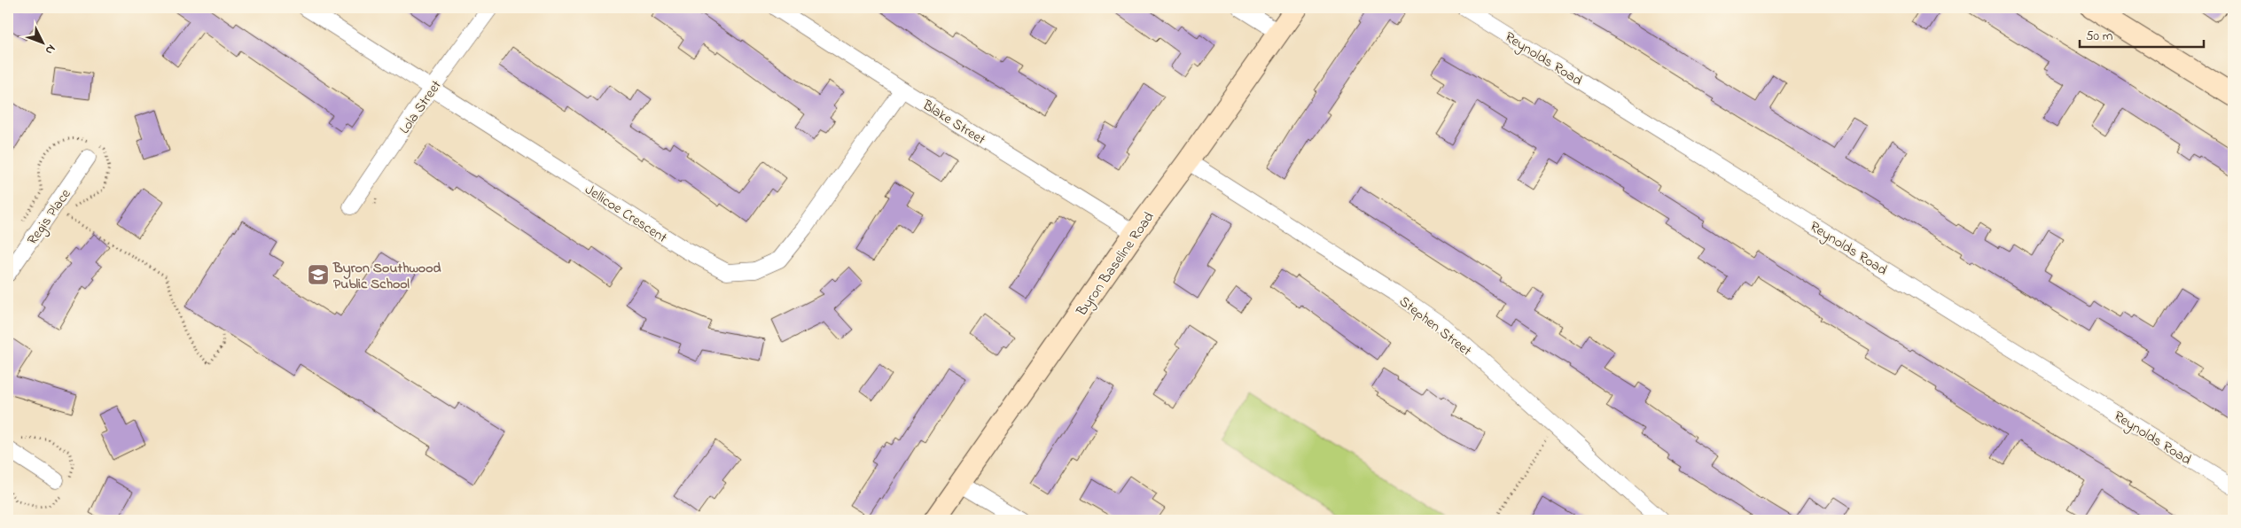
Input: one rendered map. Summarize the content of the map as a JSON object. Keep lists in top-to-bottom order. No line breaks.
{"streets":{"main road":["Byron Baseline Road"],"street":["Reynolds Road","Lola Street","Blake Street","Jellicoe Crescent","Regis Place","Stephen Street"]},"crossings":[["Lola Street","Jellicoe Crescent"],["Blake Street","Jellicoe Crescent"],["Blake Street","Byron Baseline Road"],["Byron Baseline Road","Stephen Street"]],"places":{"school or university":["Byron Southwood Public School"]},"scale_bar":"50 m","north":"bottom right"}
